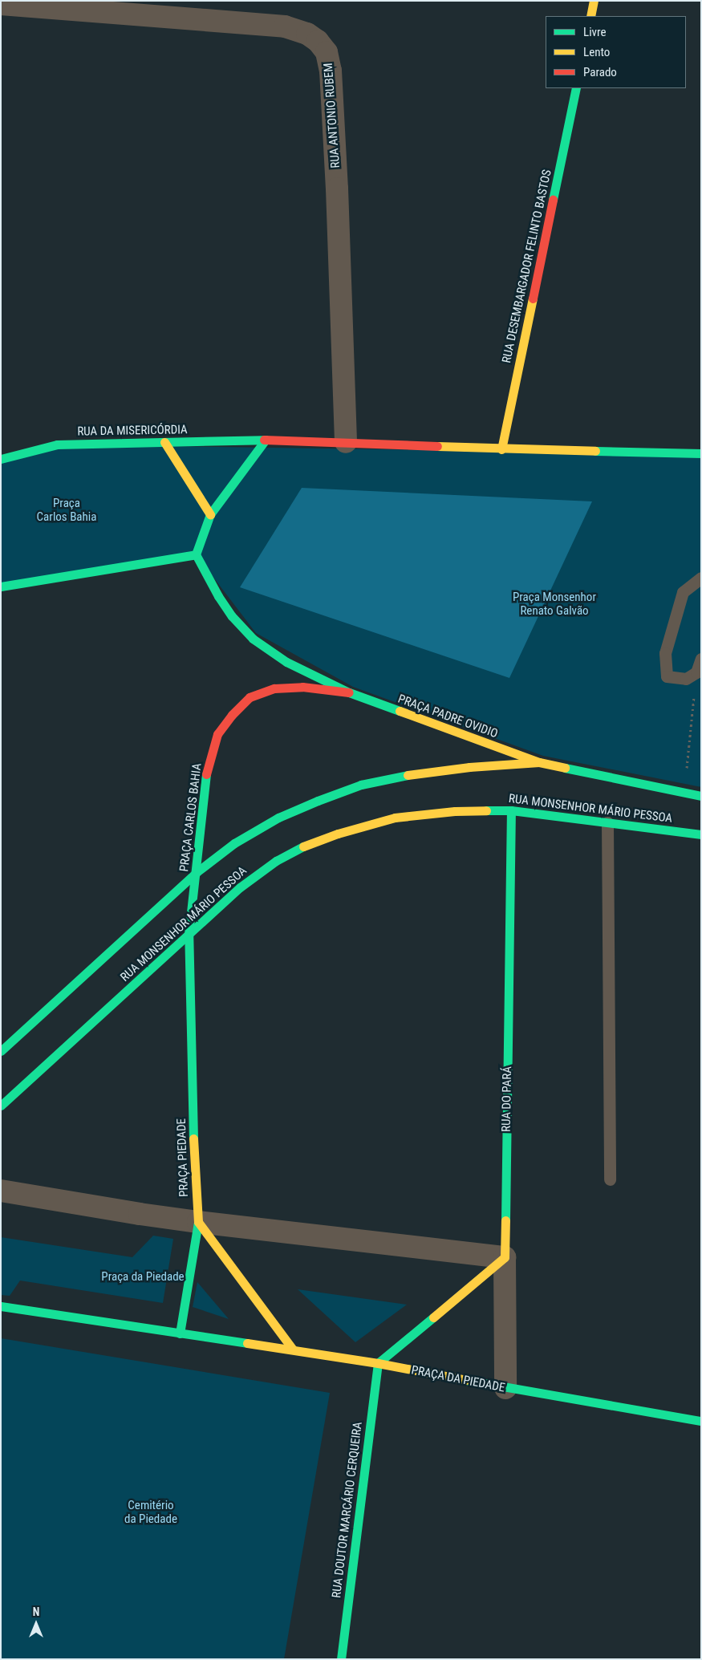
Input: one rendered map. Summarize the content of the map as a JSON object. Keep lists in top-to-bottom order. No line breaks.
{"streets":{"main road":["RUA DESEMBARGADOR FELINTO BASTOS","RUA DA MISERICÓRDIA","PRAÇA PADRE OVIDIO","RUA MONSENHOR MÁRIO PESSOA","PRAÇA CARLOS BAHIA","RUA DO PARÁ","PRAÇA PIEDADE","PRAÇA DA PIEDADE","RUA DOUTOR MARCÁRIO CERQUEIRA"],"street":["RUA ANTONIO RUBEM"]},"crossings":[["PRAÇA PADRE OVIDIO","PRAÇA CARLOS BAHIA"],["RUA MONSENHOR MÁRIO PESSOA","PRAÇA CARLOS BAHIA"],["RUA MONSENHOR MÁRIO PESSOA","RUA DO PARÁ"],["RUA MONSENHOR MÁRIO PESSOA","PRAÇA PIEDADE"],["PRAÇA CARLOS BAHIA","PRAÇA PIEDADE"],["RUA DO PARÁ","PRAÇA DA PIEDADE"],["PRAÇA PIEDADE","PRAÇA DA PIEDADE"],["PRAÇA DA PIEDADE","RUA DOUTOR MARCÁRIO CERQUEIRA"]],"parks":["Praça Carlos Bahia","Praça Monsenhor Renato Galvão","Praça da Piedade","Cemitério da Piedade"],"legend":["Livre","Lento","Parado"],"north":"top"}
